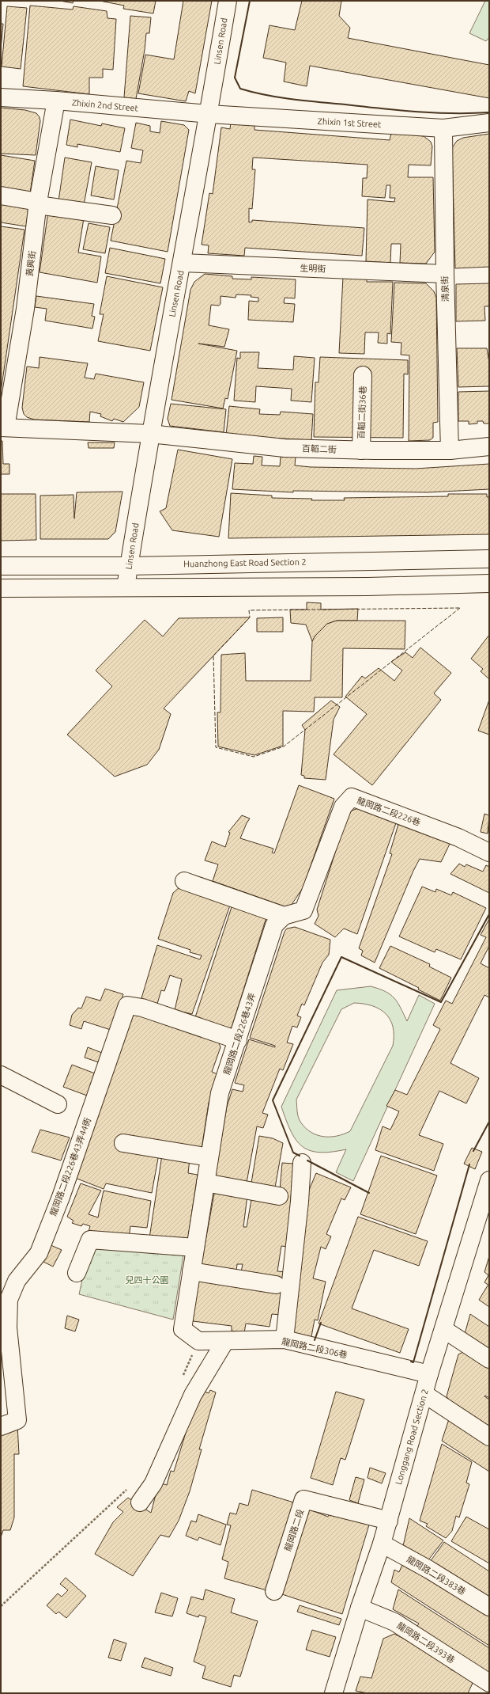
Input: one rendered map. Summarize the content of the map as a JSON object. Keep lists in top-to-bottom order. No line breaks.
{"streets":{"main road":["Linsen Road","Zhixin 2nd Street","Zhixin 1st Street","黃興街","生明街","清泉街","百韜二街36巷","百韜二街","Huanzhong East Road Section 2","龍岡路二段226巷","龍岡路二段226巷43弄","龍岡路二段226巷43弄44衖","龍岡路二段306巷","Longgang Road Section 2","龍岡路二段","龍岡路二段383巷","龍岡路二段393巷"]},"crossings":[["Linsen Road","Zhixin 2nd Street"],["Linsen Road","Zhixin 1st Street"],["Linsen Road","黃興街"],["Linsen Road","生明街"],["Linsen Road","百韜二街"],["Linsen Road","Huanzhong East Road Section 2"],["Zhixin 2nd Street","Zhixin 1st Street"],["Zhixin 2nd Street","黃興街"],["Zhixin 1st Street","清泉街"],["黃興街","百韜二街"],["生明街","清泉街"],["清泉街","百韜二街"],["百韜二街36巷","百韜二街"],["龍岡路二段226巷","龍岡路二段226巷43弄"],["龍岡路二段226巷43弄","龍岡路二段226巷43弄44衖"],["龍岡路二段226巷43弄","龍岡路二段306巷"],["龍岡路二段306巷","Longgang Road Section 2"],["Longgang Road Section 2","龍岡路二段"],["Longgang Road Section 2","龍岡路二段383巷"],["Longgang Road Section 2","龍岡路二段393巷"]],"parks":["兒四十公園"]}
